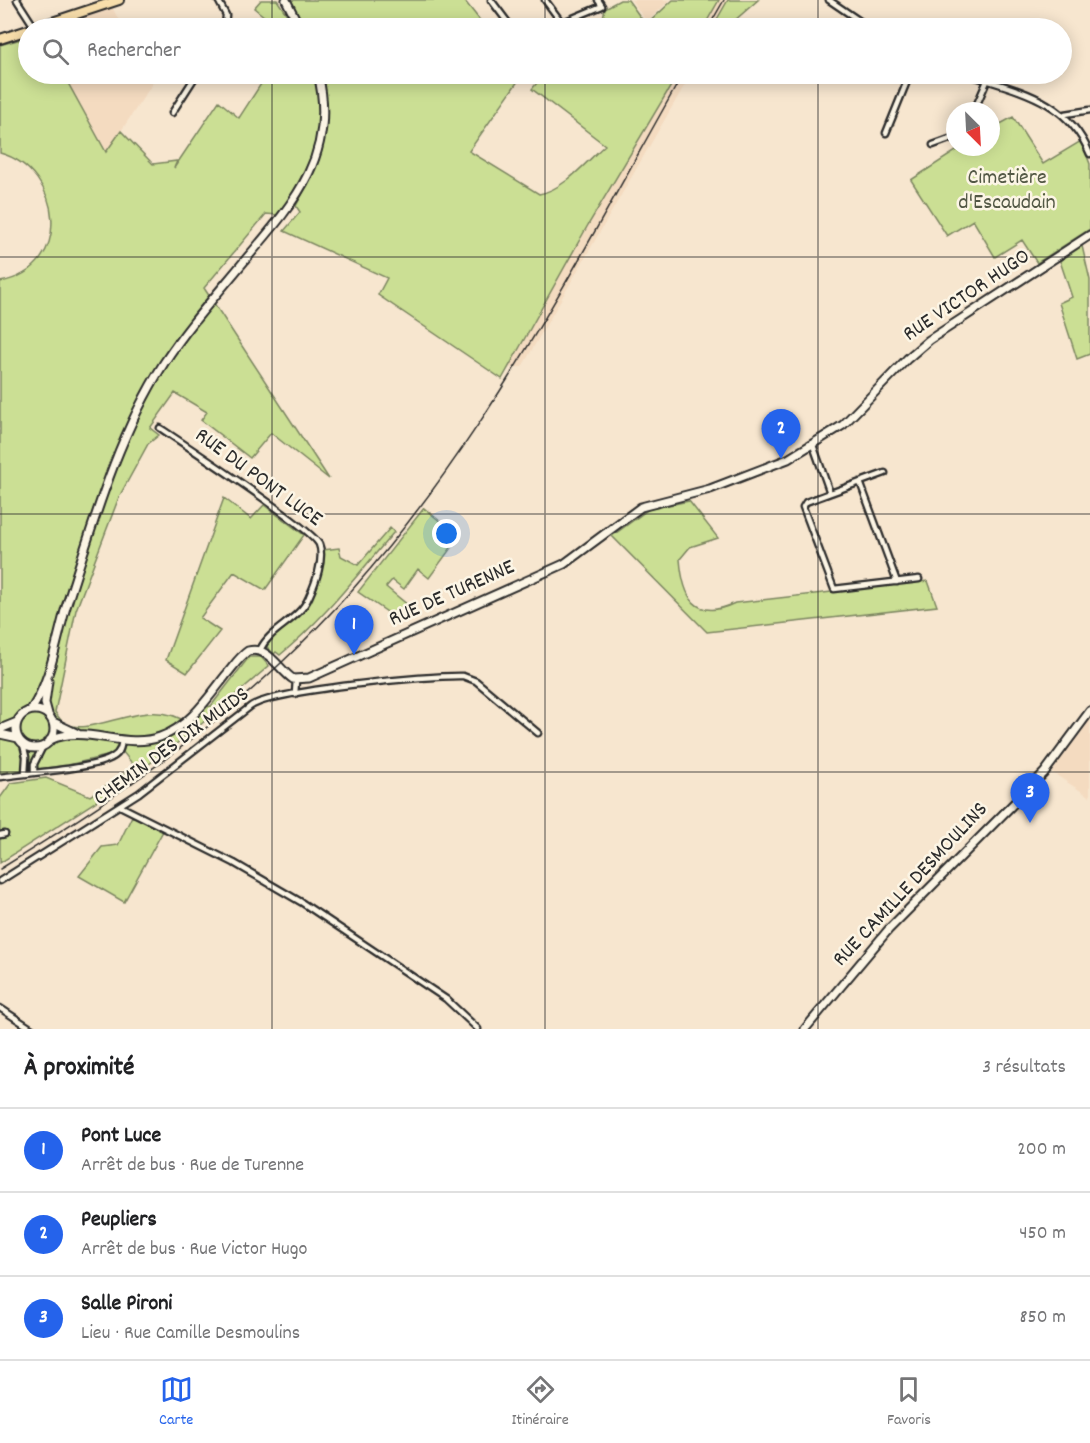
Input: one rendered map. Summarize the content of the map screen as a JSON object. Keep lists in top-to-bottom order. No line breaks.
{"streets":{"street":["RUE VICTOR HUGO","RUE DU PONT LUCE","RUE DE TURENNE","CHEMIN DES DIX MUIDS","RUE CAMILLE DESMOULINS"]},"crossings":[["RUE VICTOR HUGO","RUE DE TURENNE"]],"parks":["Cimetière d'Escaudain"],"north":"bottom right","page":{"search":"Rechercher","pins":["2","1","3"],"heading":["À proximité","3 résultats"],"list":[{"mark":"1","name":"Pont Luce","note":"Arrêt de bus · Rue de Turenne","value":"200 m"},{"mark":"2","name":"Peupliers","note":"Arrêt de bus · Rue Victor Hugo","value":"450 m"},{"mark":"3","name":"Salle Pironi","note":"Lieu · Rue Camille Desmoulins","value":"850 m"}],"nav":["Carte","Itinéraire","Favoris"]}}
